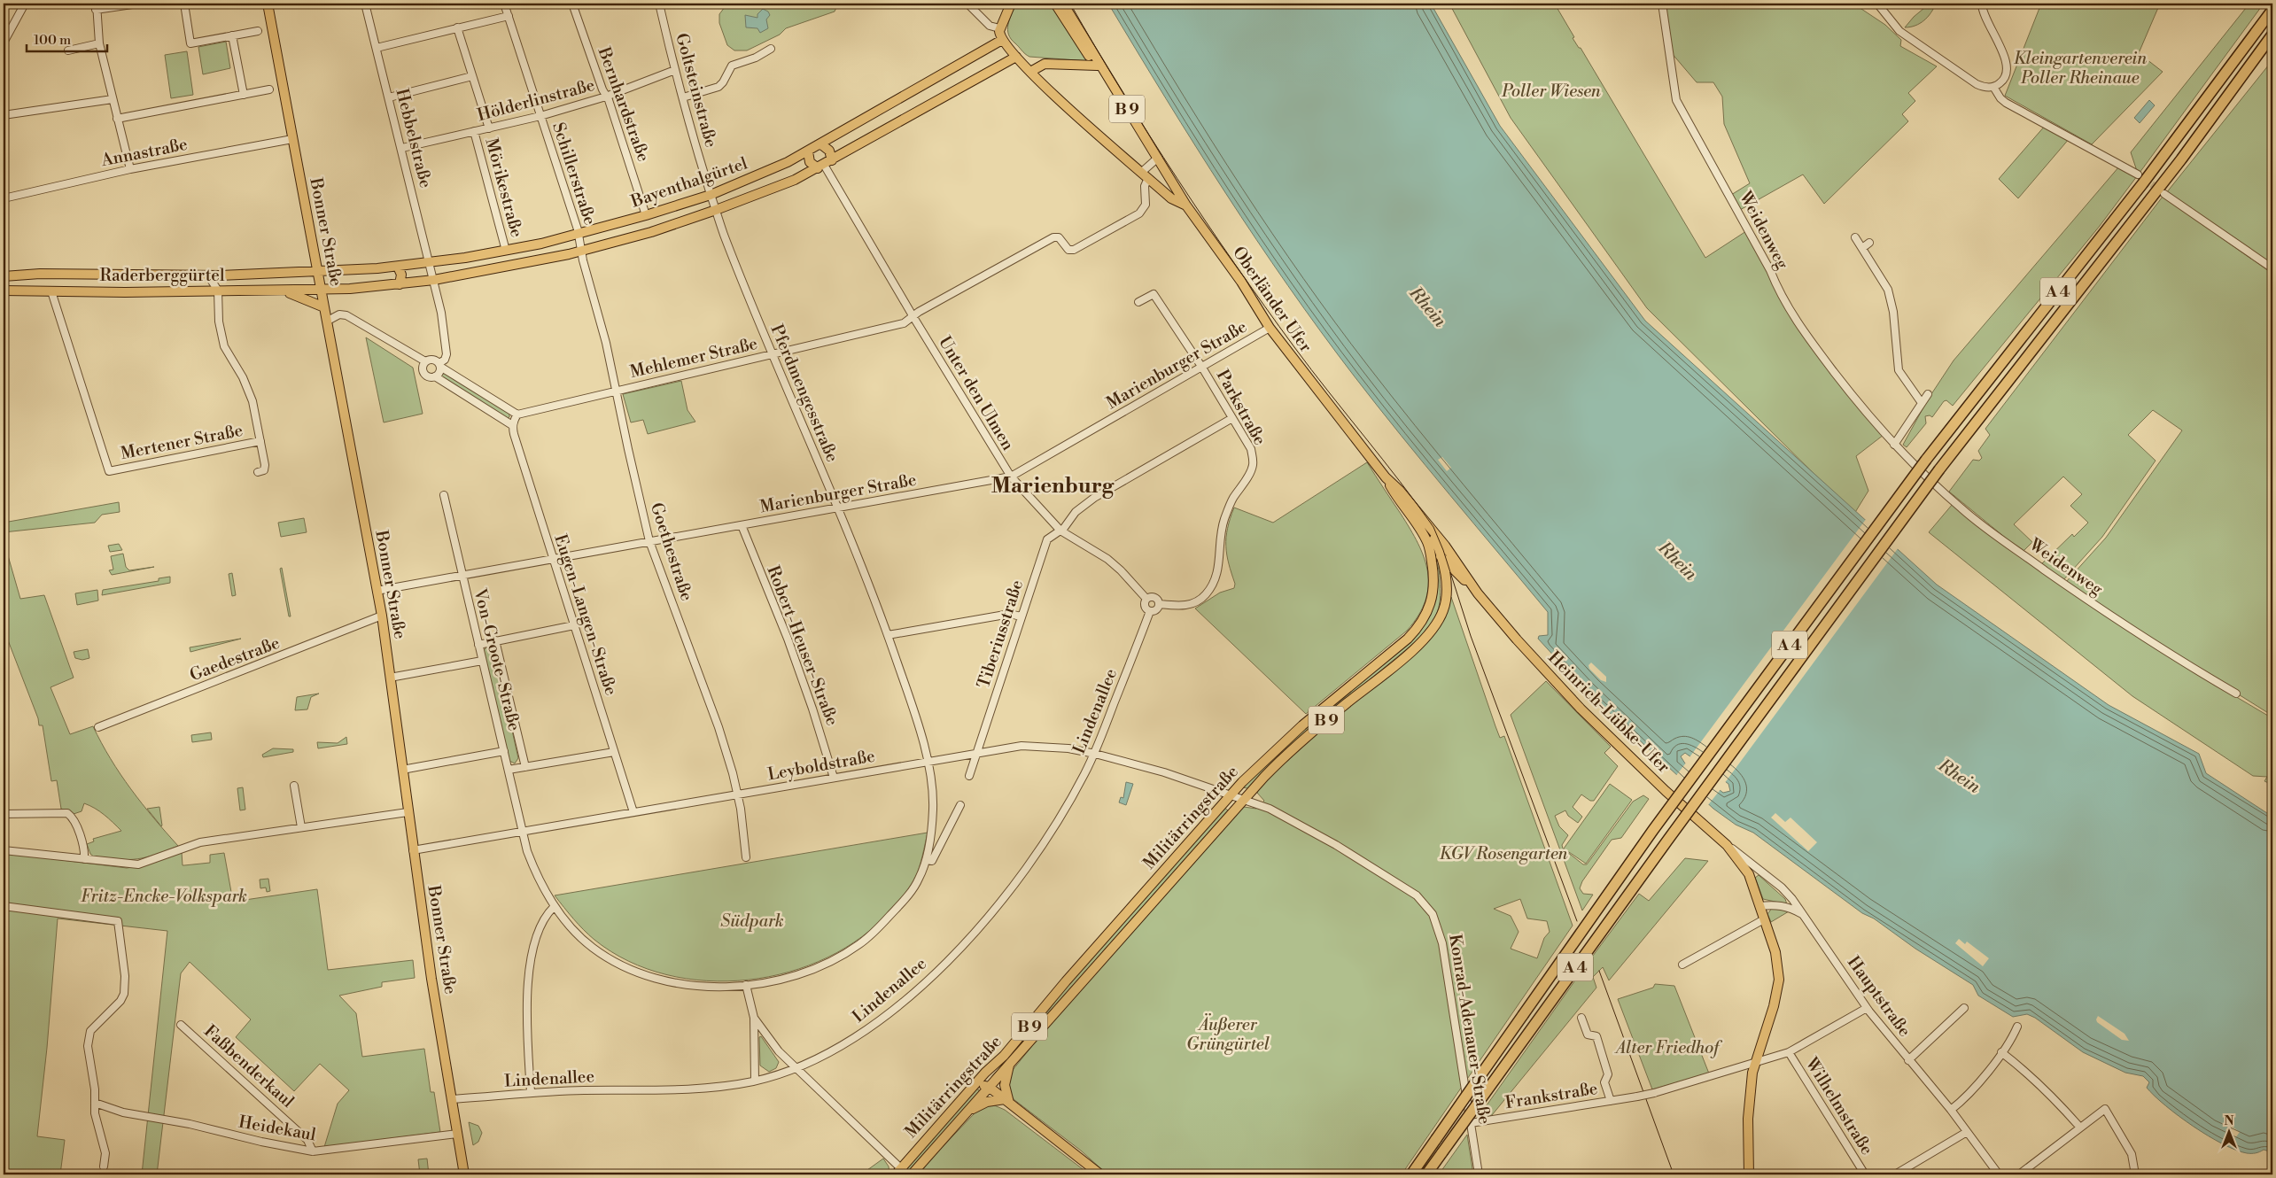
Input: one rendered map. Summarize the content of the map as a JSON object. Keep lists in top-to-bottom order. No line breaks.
{"streets":{"highway":["A 4"],"main road":["B 9","Bayenthalgürtel","Bonner Straße","Raderberggürtel","Oberländer Ufer","Heinrich-Lübke-Ufer","Militärringstraße"],"street":["Goltsteinstraße","Hölderlinstraße","Bernhardstraße","Hebbelstraße","Annastraße","Schillerstraße","Mörikestraße","Weidenweg","Mehlemer Straße","Marienburger Straße","Pferdmengesstraße","Unter den Ulmen","Parkstraße","Mertener Straße","Goethestraße","Eugen-Langen-Straße","Tiberiusstraße","Robert-Heuser-Straße","Gaedestraße","Von-Groote-Straße","Lindenallee","Leyboldstraße","Hauptstraße","Konrad-Adenauer-Straße","Faßbenderkaul","Frankstraße","Wilhelmstraße","Heidekaul"]},"crossings":[["Goltsteinstraße","Hölderlinstraße"],["Goltsteinstraße","Bayenthalgürtel"],["Goltsteinstraße","Pferdmengesstraße"],["Hölderlinstraße","Bernhardstraße"],["Hölderlinstraße","Hebbelstraße"],["Hölderlinstraße","Schillerstraße"],["Hölderlinstraße","Mörikestraße"],["Bernhardstraße","Bayenthalgürtel"],["B 9","Heinrich-Lübke-Ufer"],["B 9","Militärringstraße"],["Hebbelstraße","Bayenthalgürtel"],["Annastraße","Bonner Straße"],["Schillerstraße","Bayenthalgürtel"],["Schillerstraße","Goethestraße"],["Bayenthalgürtel","Mörikestraße"],["Bayenthalgürtel","Bonner Straße"],["Bayenthalgürtel","Raderberggürtel"],["Bayenthalgürtel","Pferdmengesstraße"],["Bayenthalgürtel","Unter den Ulmen"],["Bayenthalgürtel","Goethestraße"],["Bonner Straße","Raderberggürtel"],["Bonner Straße","Marienburger Straße"],["Bonner Straße","Gaedestraße"],["Bonner Straße","Lindenallee"],["Bonner Straße","Leyboldstraße"],["Bonner Straße","Heidekaul"],["Raderberggürtel","Mertener Straße"],["Oberländer Ufer","Marienburger Straße"],["Oberländer Ufer","Heinrich-Lübke-Ufer"],["Oberländer Ufer","Militärringstraße"],["Mehlemer Straße","Pferdmengesstraße"],["Mehlemer Straße","Unter den Ulmen"],["Mehlemer Straße","Goethestraße"],["Marienburger Straße","Pferdmengesstraße"],["Marienburger Straße","Unter den Ulmen"],["Marienburger Straße","Parkstraße"],["Marienburger Straße","Goethestraße"],["Marienburger Straße","Eugen-Langen-Straße"],["Marienburger Straße","Robert-Heuser-Straße"],["Marienburger Straße","Von-Groote-Straße"],["Pferdmengesstraße","Von-Groote-Straße"],["Pferdmengesstraße","Leyboldstraße"],["Unter den Ulmen","Parkstraße"],["Unter den Ulmen","Tiberiusstraße"],["Unter den Ulmen","Lindenallee"],["Parkstraße","Tiberiusstraße"],["Parkstraße","Lindenallee"],["Goethestraße","Leyboldstraße"],["Eugen-Langen-Straße","Leyboldstraße"],["Tiberiusstraße","Leyboldstraße"],["Robert-Heuser-Straße","Leyboldstraße"],["Von-Groote-Straße","Leyboldstraße"],["Lindenallee","Leyboldstraße"],["Heinrich-Lübke-Ufer","Militärringstraße"],["Heinrich-Lübke-Ufer","Hauptstraße"],["Heinrich-Lübke-Ufer","Frankstraße"],["Leyboldstraße","Militärringstraße"],["Leyboldstraße","Konrad-Adenauer-Straße"],["Militärringstraße","Konrad-Adenauer-Straße"],["Hauptstraße","Frankstraße"],["Konrad-Adenauer-Straße","Frankstraße"],["Faßbenderkaul","Heidekaul"],["Frankstraße","Wilhelmstraße"]],"districts":["Marienburg"],"water":["Rhein"],"parks":["Kleingartenverein Poller Rheinaue","Poller Wiesen","KGV Rosengarten","Fritz-Encke-Volkspark","Südpark","Äußerer Grüngürtel","Alter Friedhof"],"scale_bar":"100 m","north":"top"}
